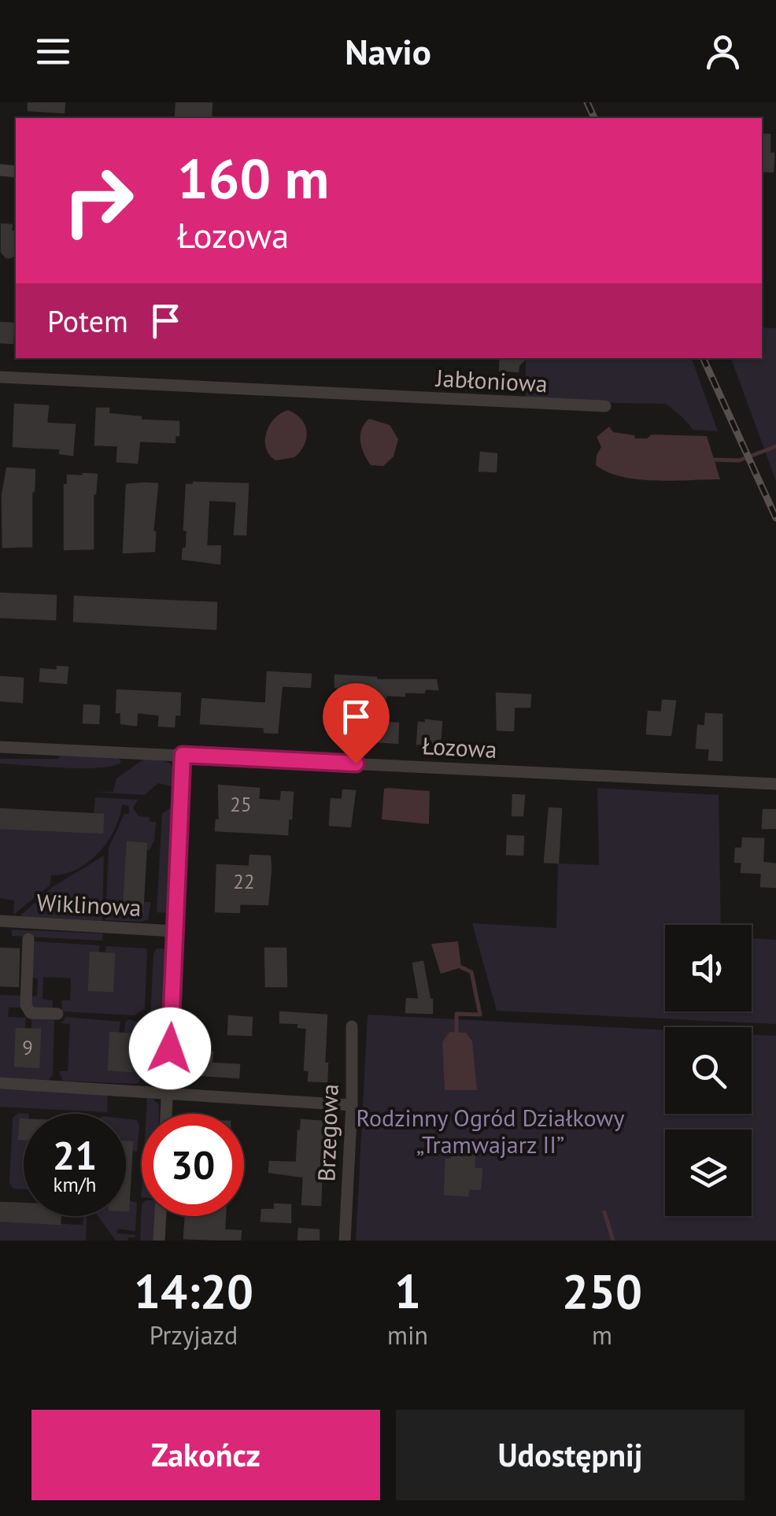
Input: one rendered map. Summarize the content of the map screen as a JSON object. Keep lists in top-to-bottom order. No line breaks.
{"streets":{"street":["Jabłoniowa","Łozowa","Wiklinowa","Brzegowa"]},"parks":["Rodzinny Ogród Działkowy „Tramwajarz II”"],"house_numbers":["25","22","9"],"page":{"header":"Navio","turn":["160 m","Łozowa"],"then":"Potem","speed":"21 km/h","limit":"30","eta":["14:20","Przyjazd","1","min","250","m"],"buttons":["Zakończ","Udostępnij"]}}
